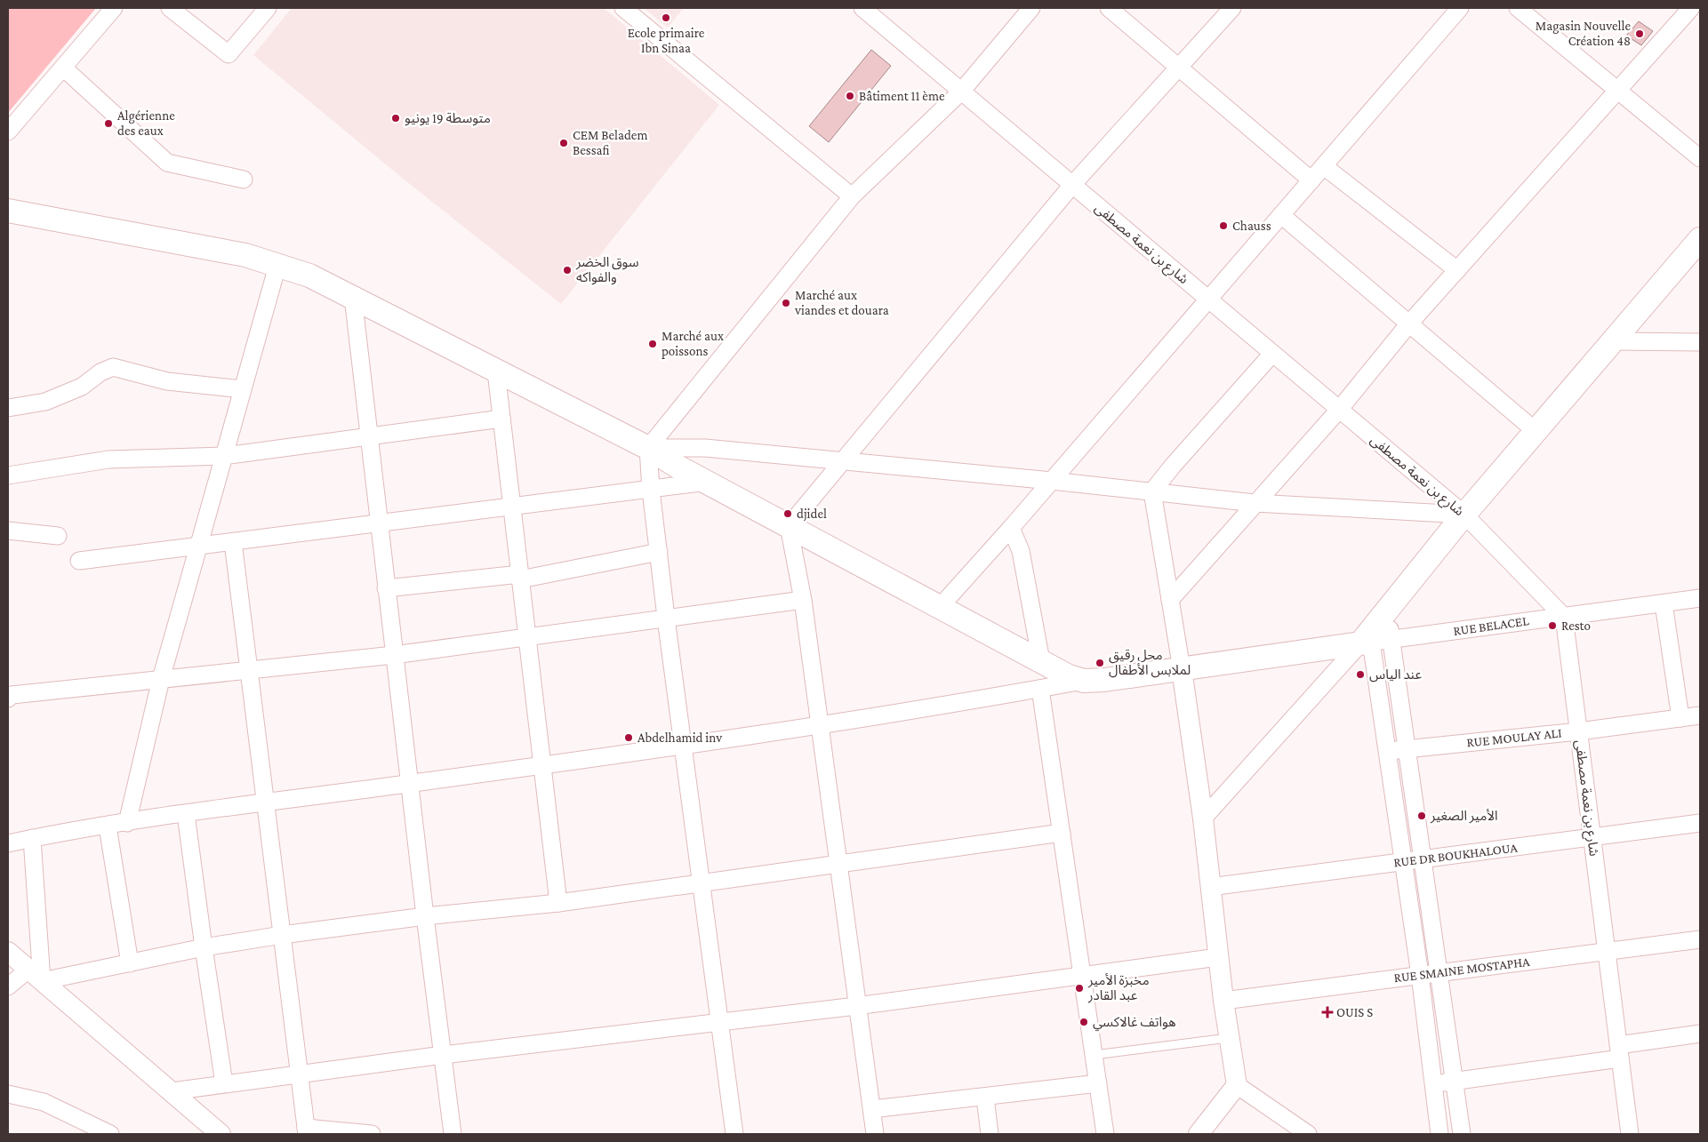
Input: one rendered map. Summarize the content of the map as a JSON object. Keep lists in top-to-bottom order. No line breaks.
{"streets":{"street":["شارع بن نعمة مصطفى","RUE BELACEL","RUE MOULAY ALI","RUE DR BOUKHALOUA","RUE SMAINE MOSTAPHA"]},"crossings":[["شارع بن نعمة مصطفى","RUE BELACEL"],["شارع بن نعمة مصطفى","RUE MOULAY ALI"],["شارع بن نعمة مصطفى","RUE DR BOUKHALOUA"],["شارع بن نعمة مصطفى","RUE SMAINE MOSTAPHA"]],"places":{"other":["Ecole primaire Ibn Sinaa","Magasin Nouvelle Création 48","Bâtiment 11 ème","متوسطة 19 يونيو","Algérienne des eaux","CEM Beladem Bessafi","Chauss","سوق الخضر والفواكه","Marché aux viandes et douara","Marché aux poissons","djidel","Resto","محل رقيق لملابس الأطفال","عند الياس","Abdelhamid inv","الأمير الصغير","مخبزة الأمير عبد القادر","هواتف غالاكسي"],"health":["OUIS S"]}}
